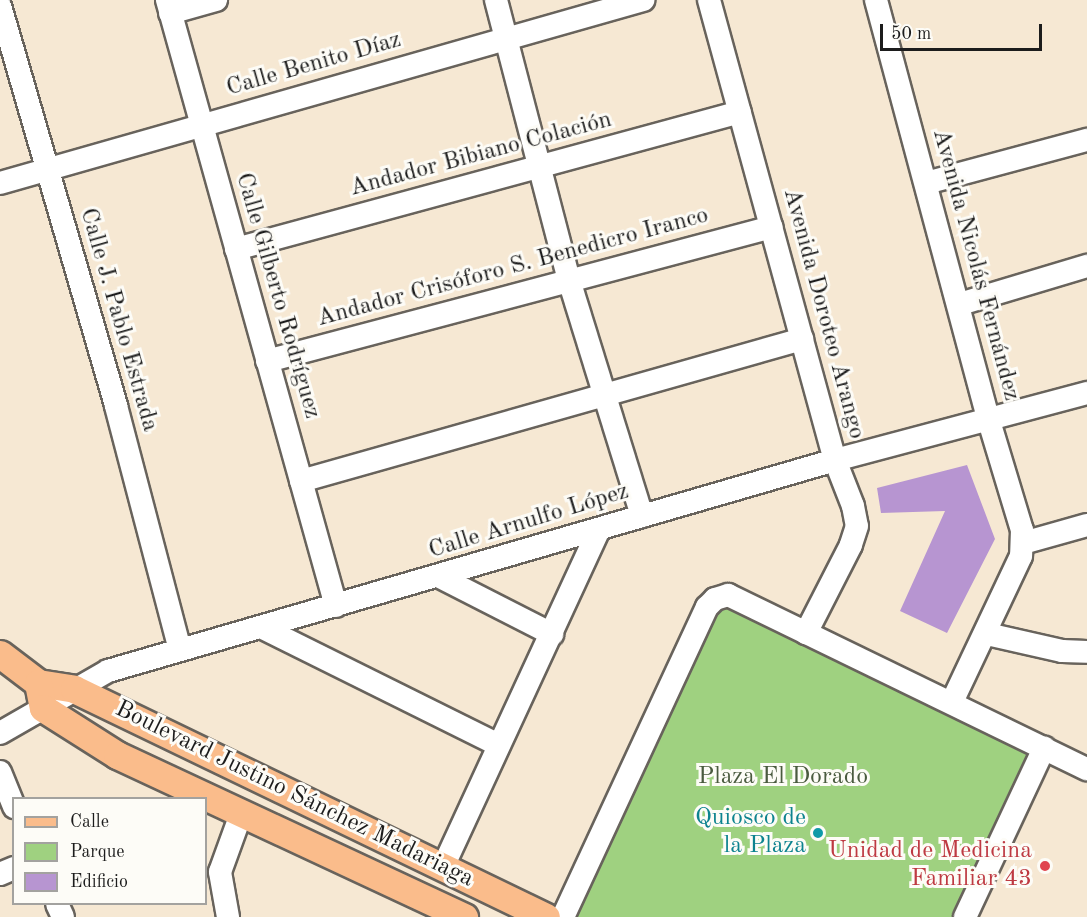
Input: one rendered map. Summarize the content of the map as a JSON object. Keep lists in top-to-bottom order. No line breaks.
{"streets":{"main road":["Boulevard Justino Sánchez Madariaga"],"street":["Calle Benito Díaz","Andador Bibiano Colación","Avenida Nicolás Fernández","Andador Crisóforo S. Benedicro Iranco","Calle Gilberto Rodríguez","Avenida Doroteo Arango","Calle J. Pablo Estrada","Calle Arnulfo López"]},"crossings":[["Calle Benito Díaz","Calle Gilberto Rodríguez"],["Calle Benito Díaz","Calle J. Pablo Estrada"],["Andador Bibiano Colación","Calle Gilberto Rodríguez"],["Andador Bibiano Colación","Avenida Doroteo Arango"],["Avenida Nicolás Fernández","Calle Arnulfo López"],["Andador Crisóforo S. Benedicro Iranco","Calle Gilberto Rodríguez"],["Andador Crisóforo S. Benedicro Iranco","Avenida Doroteo Arango"],["Calle Gilberto Rodríguez","Calle Arnulfo López"],["Avenida Doroteo Arango","Calle Arnulfo López"],["Calle J. Pablo Estrada","Calle Arnulfo López"],["Calle Arnulfo López","Boulevard Justino Sánchez Madariaga"]],"parks":["Plaza El Dorado"],"places":["Quiosco de la Plaza","Unidad de Medicina Familiar 43"],"legend":["Calle","Parque","Edificio"],"scale_bar":"50 m"}
